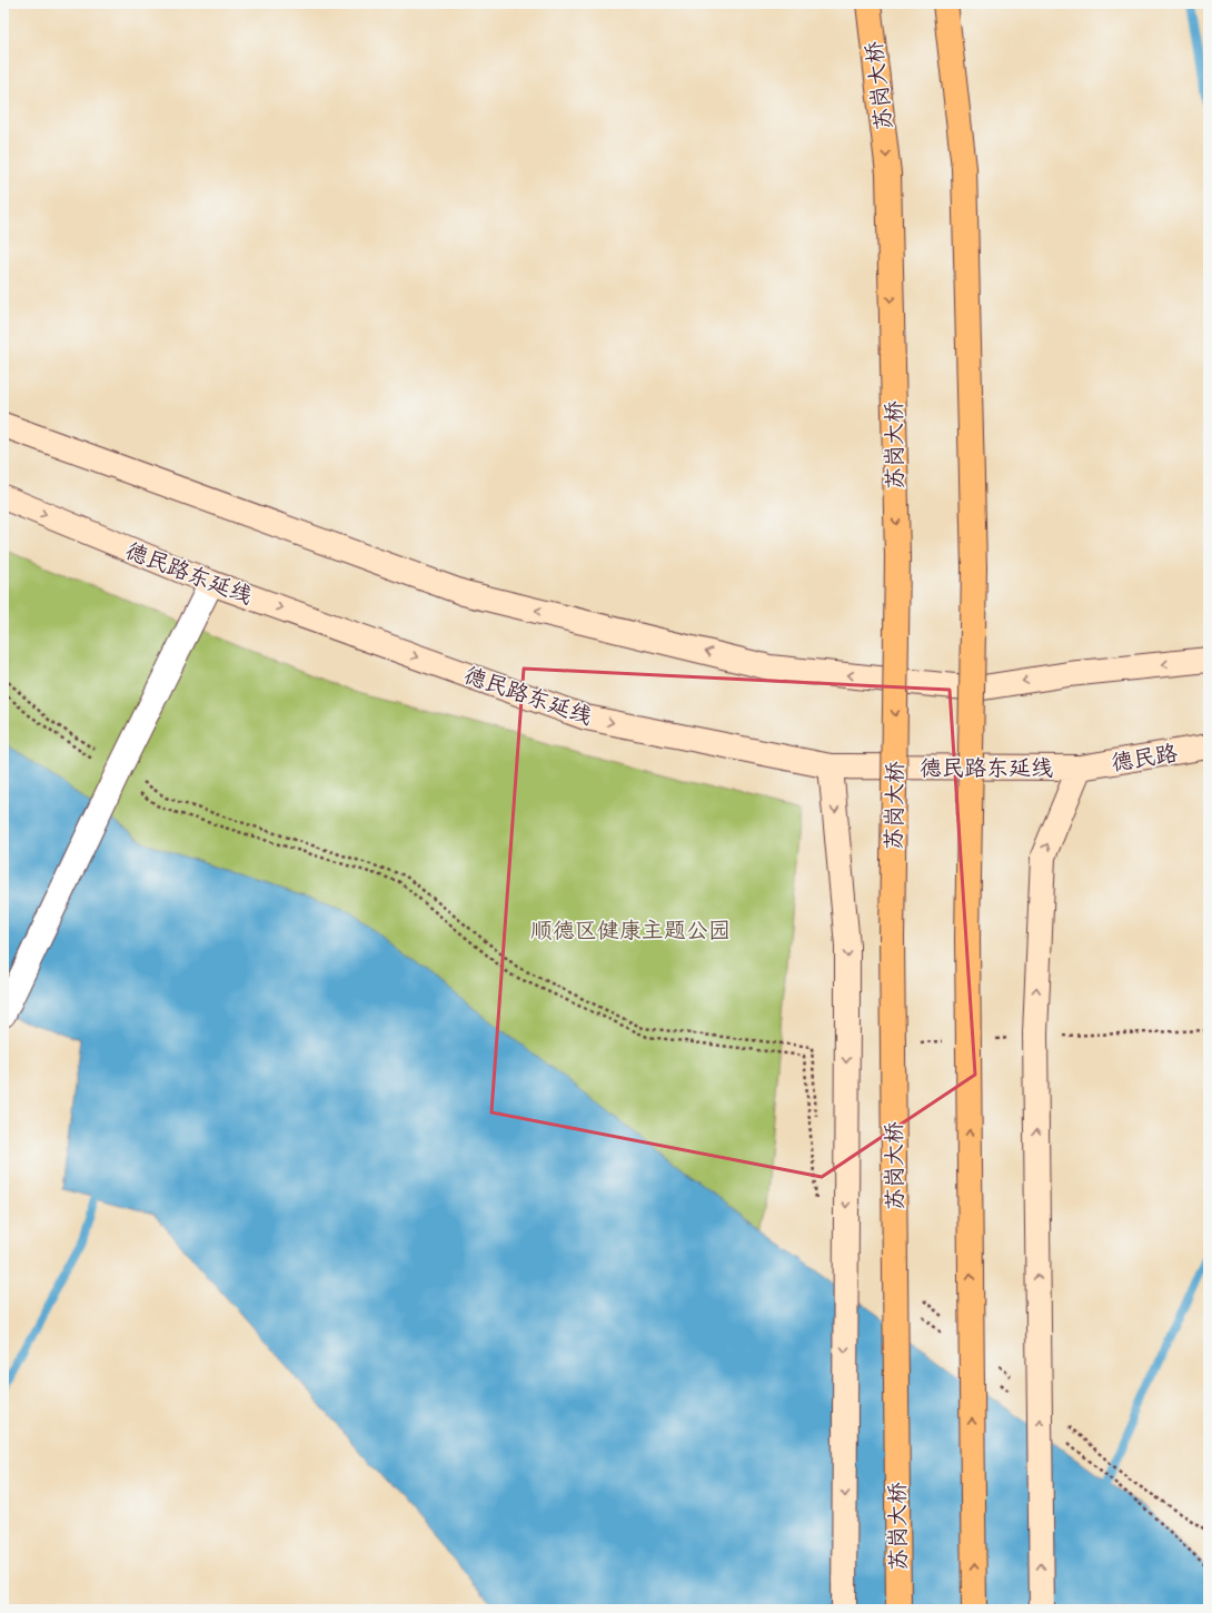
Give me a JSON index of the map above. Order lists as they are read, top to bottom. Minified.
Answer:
{"streets":{"highway":["苏岗大桥"],"main road":["德民路东延线","德民路"]},"crossings":[["德民路东延线","德民路"]],"parks":["顺德区健康主题公园"]}
